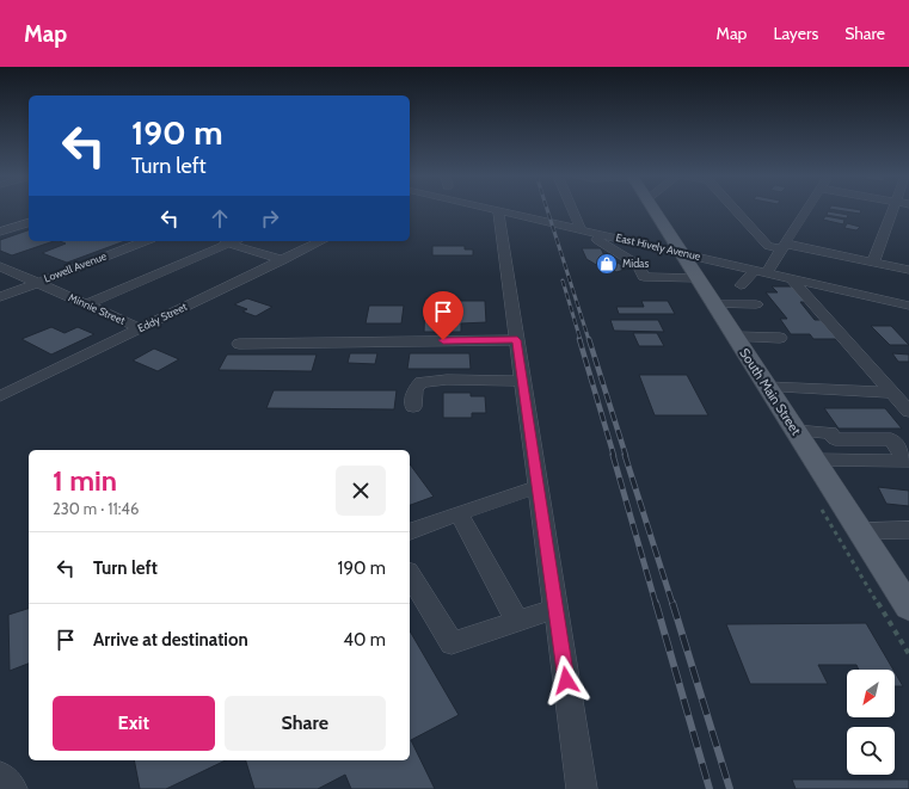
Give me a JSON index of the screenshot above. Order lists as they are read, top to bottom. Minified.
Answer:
{"streets":{"main road":["South Main Street"],"street":["East Hively Avenue","Lowell Avenue","Minnie Street","Eddy Street"]},"crossings":[["East Hively Avenue","South Main Street"],["Lowell Avenue","Minnie Street"],["Minnie Street","Eddy Street"]],"places":{"shop":["Midas"]},"north":"bottom left","page":{"header":"Map","nav":["Map","Layers","Share"],"turn":["190 m","Turn left"],"heading":["1 min","230 m · 11:46"],"list":[{"name":"Turn left","value":"190 m"},{"name":"Arrive at destination","value":"40 m"}],"buttons":["Exit","Share"]}}
